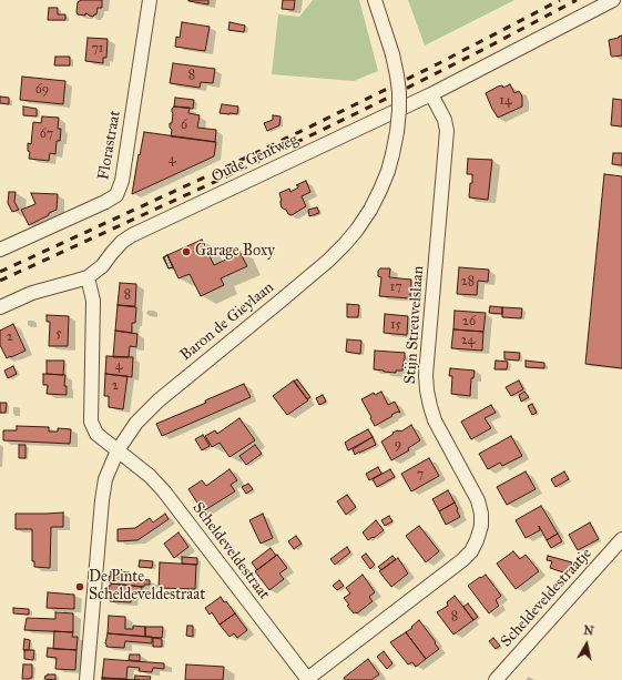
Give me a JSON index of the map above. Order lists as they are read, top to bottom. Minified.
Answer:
{"streets":{"street":["Florastraat","Oude Gentweg","Baron de Gieylaan","Stijn Streuvelslaan","Scheldeveldestraat","Scheldeveldestraatje"]},"crossings":[["Oude Gentweg","Stijn Streuvelslaan"],["Baron de Gieylaan","Scheldeveldestraat"],["Stijn Streuvelslaan","Scheldeveldestraat"]],"places":["Garage Boxy","De Pinte Scheldeveldestraat"],"house_numbers":["71","8","69","14","6","67","4","28","17","8","26","15","5","2","24","4","2","9","7","8"],"north":"top"}
